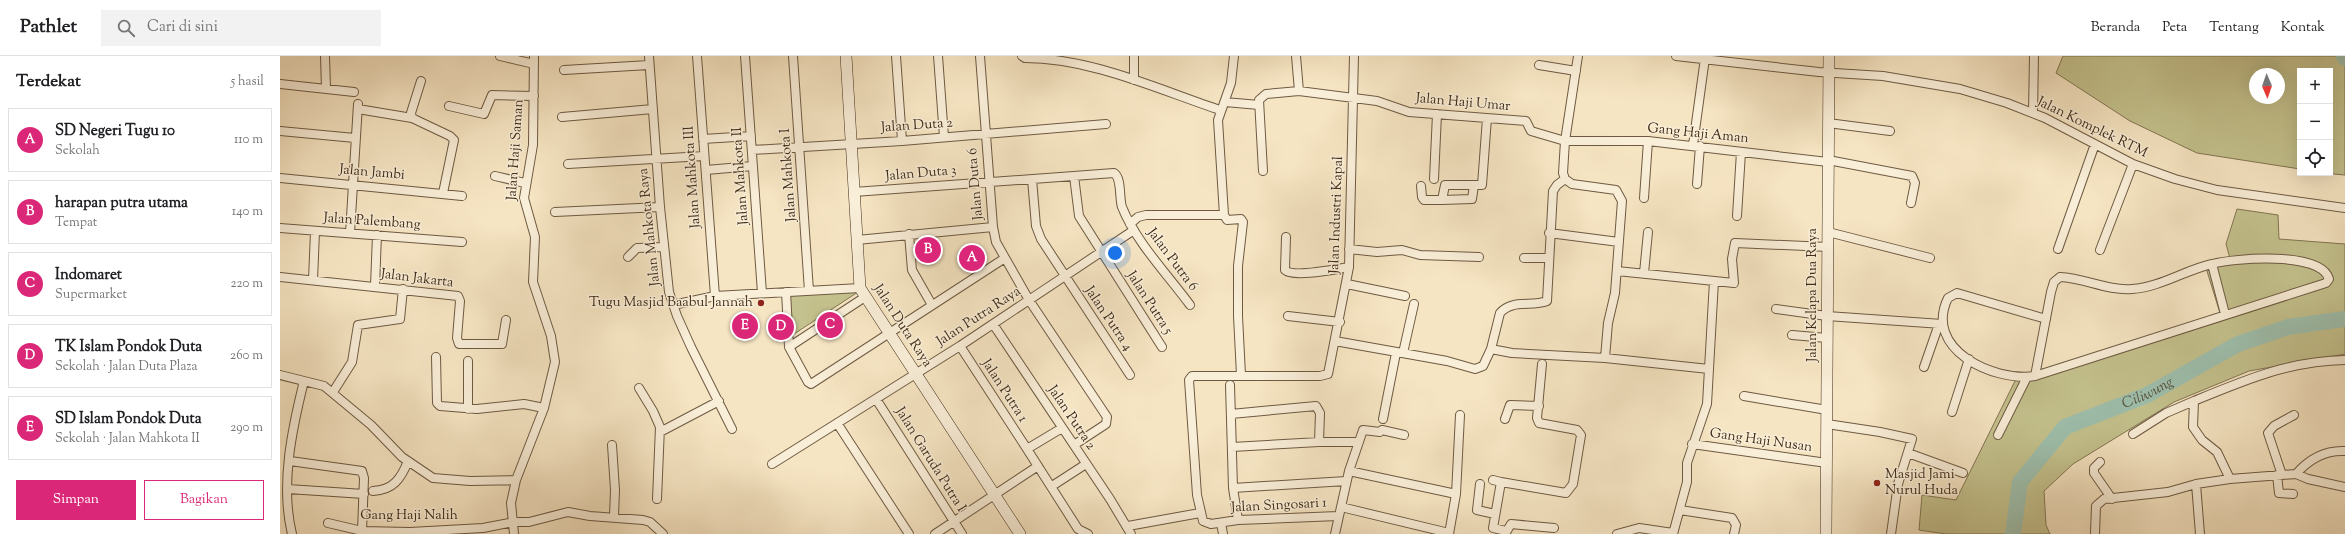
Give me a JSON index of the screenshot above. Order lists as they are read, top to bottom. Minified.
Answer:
{"streets":{"street":["Jalan Haji Umar","Jalan Duta 2","Jalan Komplek RTM","Gang Haji Aman","Jalan Haji Saman","Jalan Jambi","Jalan Duta 3","Jalan Mahkota I","Jalan Mahkota II","Jalan Mahkota III","Jalan Duta 6","Jalan Industri Kapal","Jalan Palembang","Jalan Mahkota Raya","Jalan Putra 6","Jalan Jakarta","Jalan Kelapa Dua Raya","Jalan Putra 5","Jalan Putra Raya","Jalan Putra 4","Jalan Duta Raya","Jalan Putra 1","Jalan Putra 2","Gang Haji Nusan","Jalan Garuda Putra I","Jalan Singosari 1","Gang Haji Nalih"]},"crossings":[["Jalan Haji Umar","Gang Haji Aman"],["Jalan Haji Umar","Jalan Industri Kapal"],["Jalan Duta 2","Jalan Mahkota I"],["Jalan Duta 2","Jalan Mahkota II"],["Jalan Duta 2","Jalan Duta 6"],["Jalan Duta 2","Jalan Duta Raya"],["Jalan Komplek RTM","Jalan Kelapa Dua Raya"],["Gang Haji Aman","Jalan Kelapa Dua Raya"],["Jalan Haji Saman","Gang Haji Nalih"],["Jalan Duta 3","Jalan Duta 6"],["Jalan Duta 3","Jalan Putra 6"],["Jalan Duta 3","Jalan Putra 5"],["Jalan Duta 3","Jalan Putra 4"],["Jalan Duta 3","Jalan Duta Raya"],["Jalan Duta 6","Jalan Putra Raya"],["Jalan Duta 6","Jalan Putra 2"],["Jalan Putra 6","Jalan Putra 5"],["Jalan Putra 6","Jalan Putra Raya"],["Jalan Kelapa Dua Raya","Gang Haji Nusan"],["Jalan Putra 5","Jalan Putra Raya"],["Jalan Putra Raya","Jalan Putra 4"],["Jalan Putra Raya","Jalan Duta Raya"],["Jalan Putra Raya","Jalan Putra 1"],["Jalan Putra Raya","Jalan Putra 2"],["Jalan Putra Raya","Jalan Garuda Putra I"]],"water":["Ciliwung"],"places":["Tugu Masjid Baabul Jannah","Masjid Jami Nurul Huda"],"north":"bottom","page":{"header":"Pathlet","search":"Cari di sini","nav":["Beranda","Peta","Tentang","Kontak"],"heading":["Terdekat","5 hasil"],"map_buttons":["+","−"],"list":[{"mark":"A","name":"SD Negeri Tugu 10","note":"Sekolah","value":"110 m"},{"mark":"B","name":"harapan putra utama","note":"Tempat","value":"140 m"},{"mark":"C","name":"Indomaret","note":"Supermarket","value":"220 m"},{"mark":"D","name":"TK Islam Pondok Duta","note":"Sekolah · Jalan Duta Plaza","value":"260 m"},{"mark":"E","name":"SD Islam Pondok Duta","note":"Sekolah · Jalan Mahkota II","value":"290 m"}],"pins":["B","A","C","E","D"],"buttons":["Simpan","Bagikan"]}}
